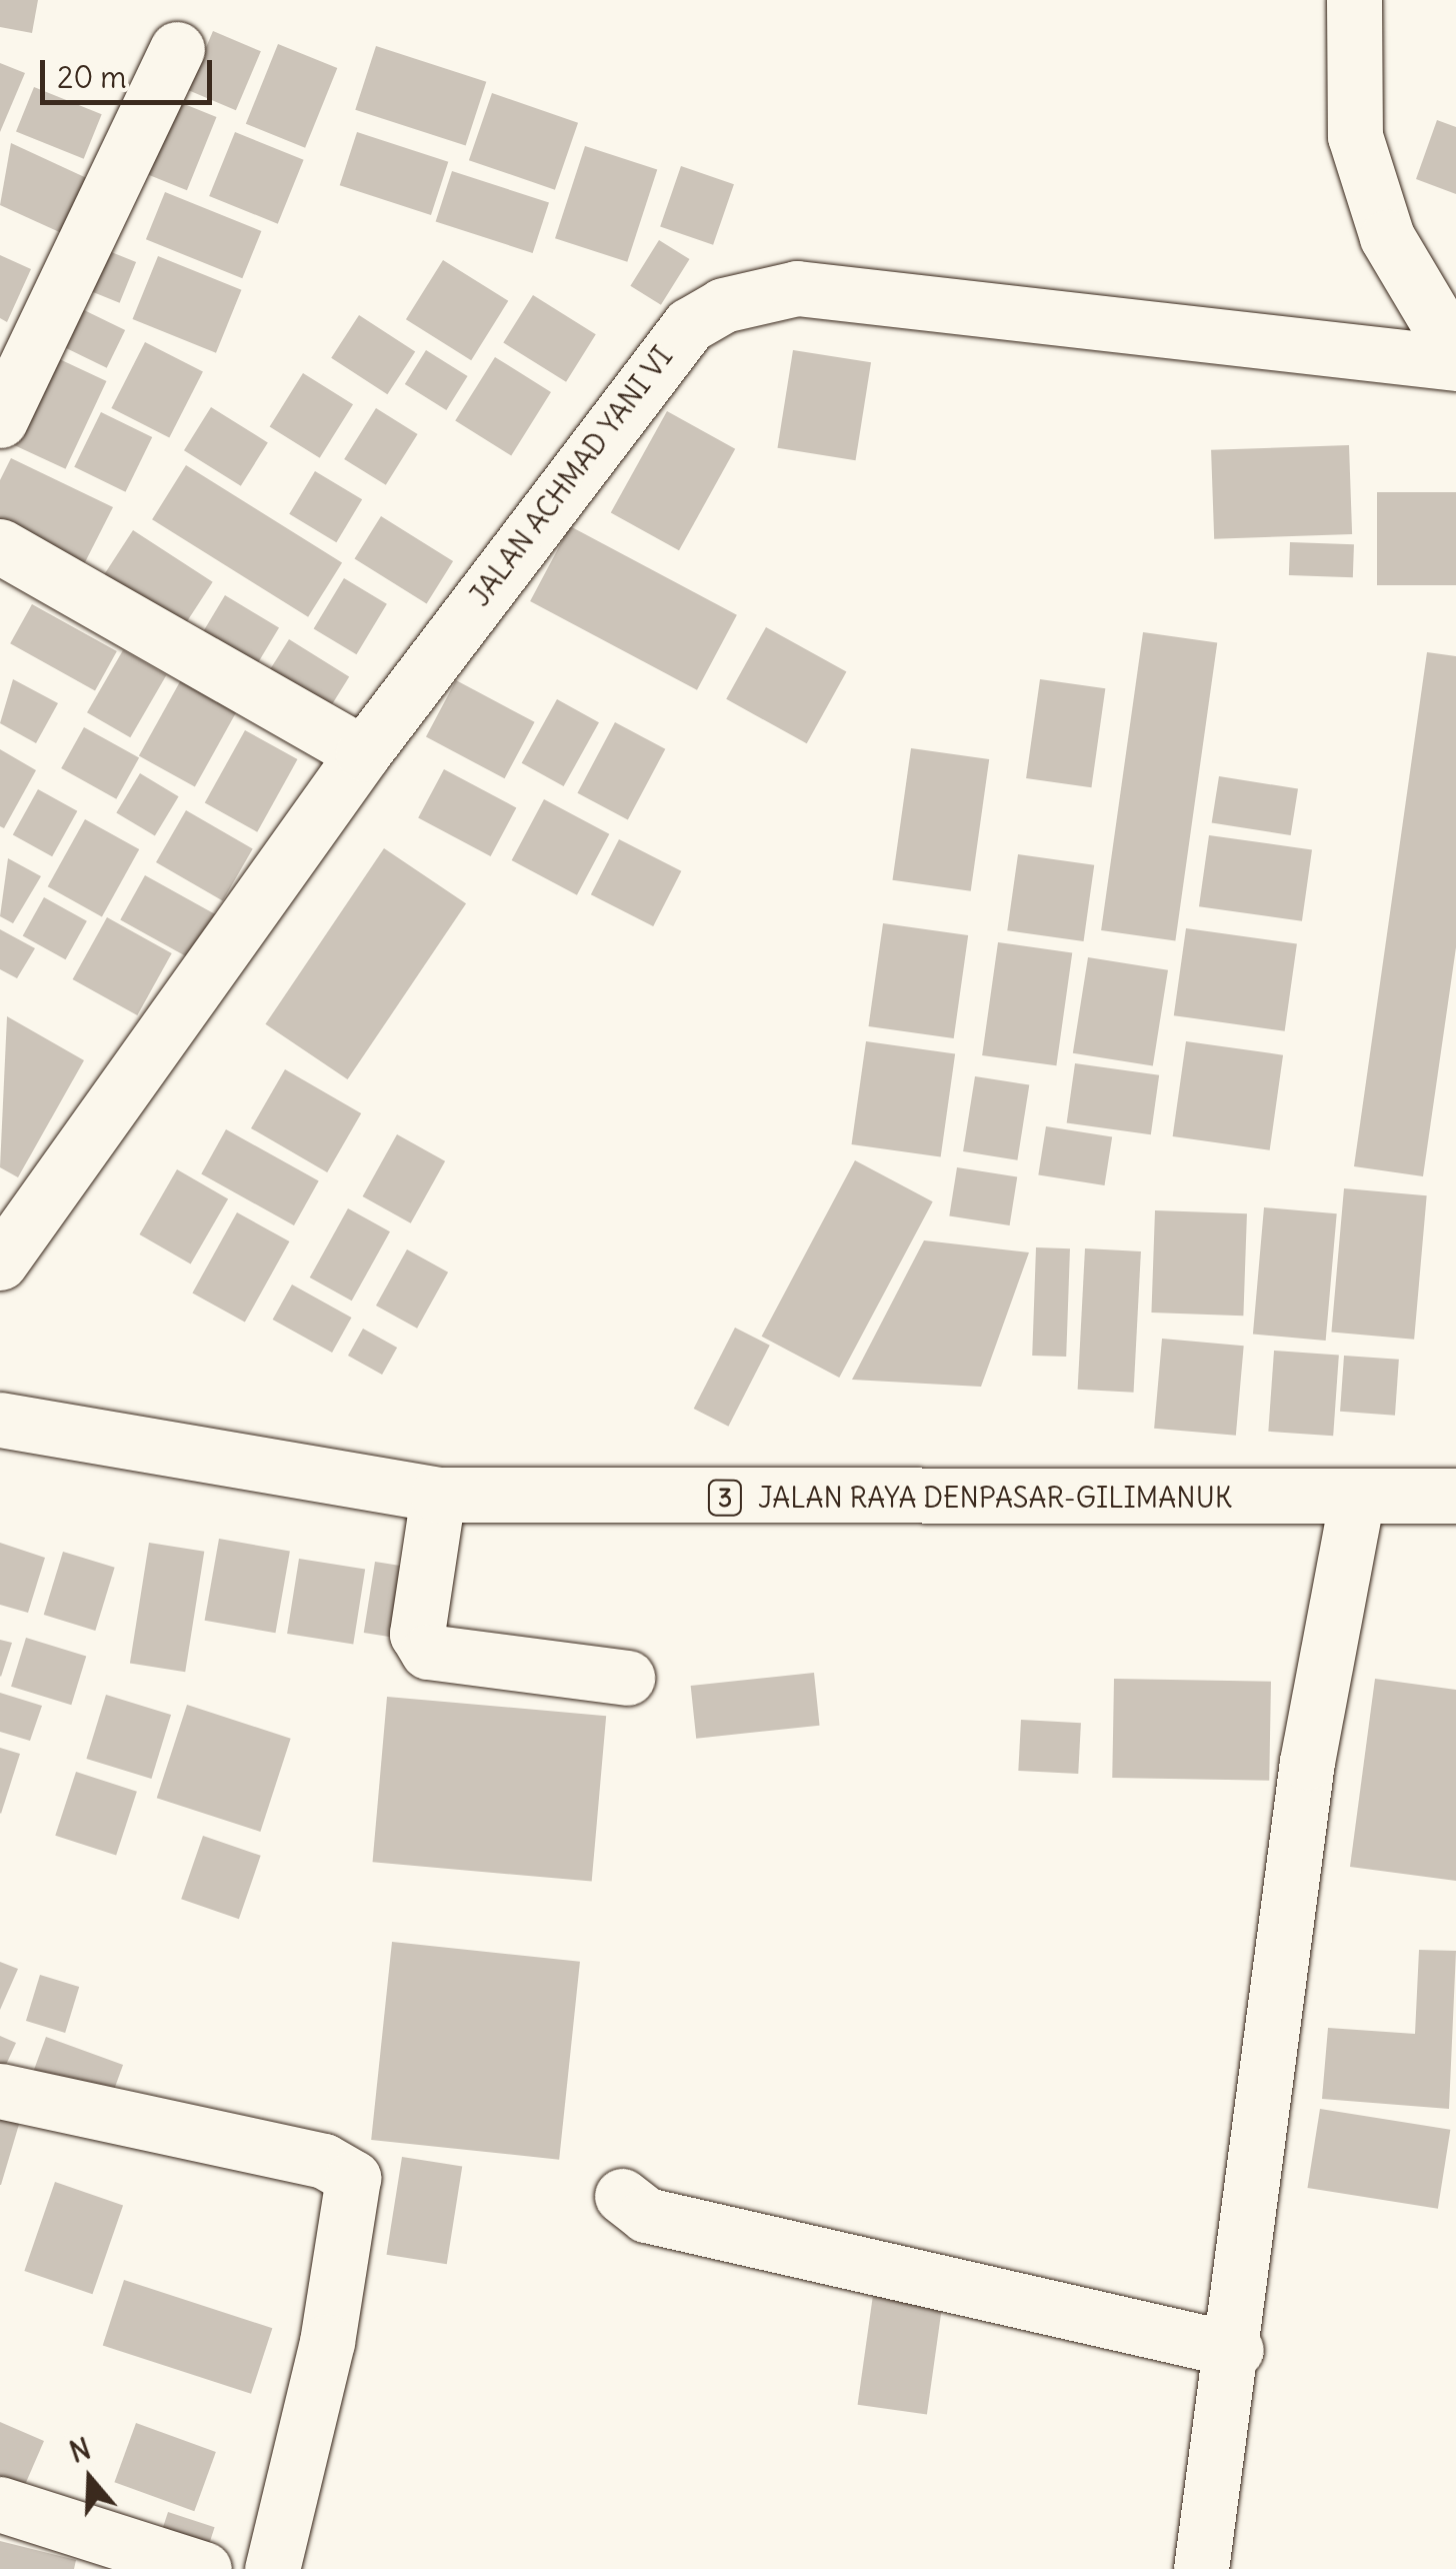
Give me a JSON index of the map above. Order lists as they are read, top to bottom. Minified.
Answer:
{"streets":{"main road":["JALAN ACHMAD YANI VI","3","JALAN RAYA DENPASAR-GILIMANUK"]},"scale_bar":"20 m","north":"top"}
